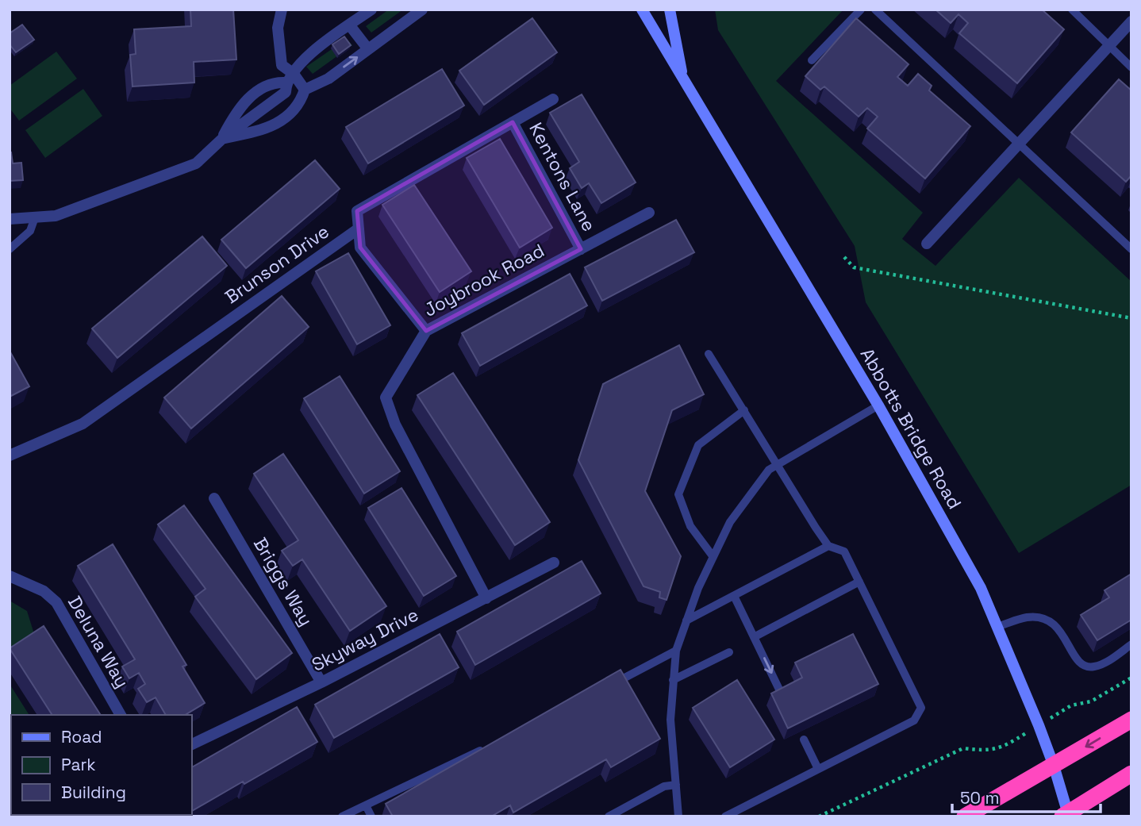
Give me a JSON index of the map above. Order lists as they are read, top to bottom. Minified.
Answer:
{"streets":{"main road":["Abbotts Bridge Road"],"street":["Kentons Lane","Brunson Drive","Joybrook Road","Briggs Way","Skyway Drive","Deluna Way"]},"crossings":[["Kentons Lane","Joybrook Road"],["Joybrook Road","Skyway Drive"],["Briggs Way","Skyway Drive"]],"legend":["Road","Park","Building"],"scale_bar":"50 m"}
